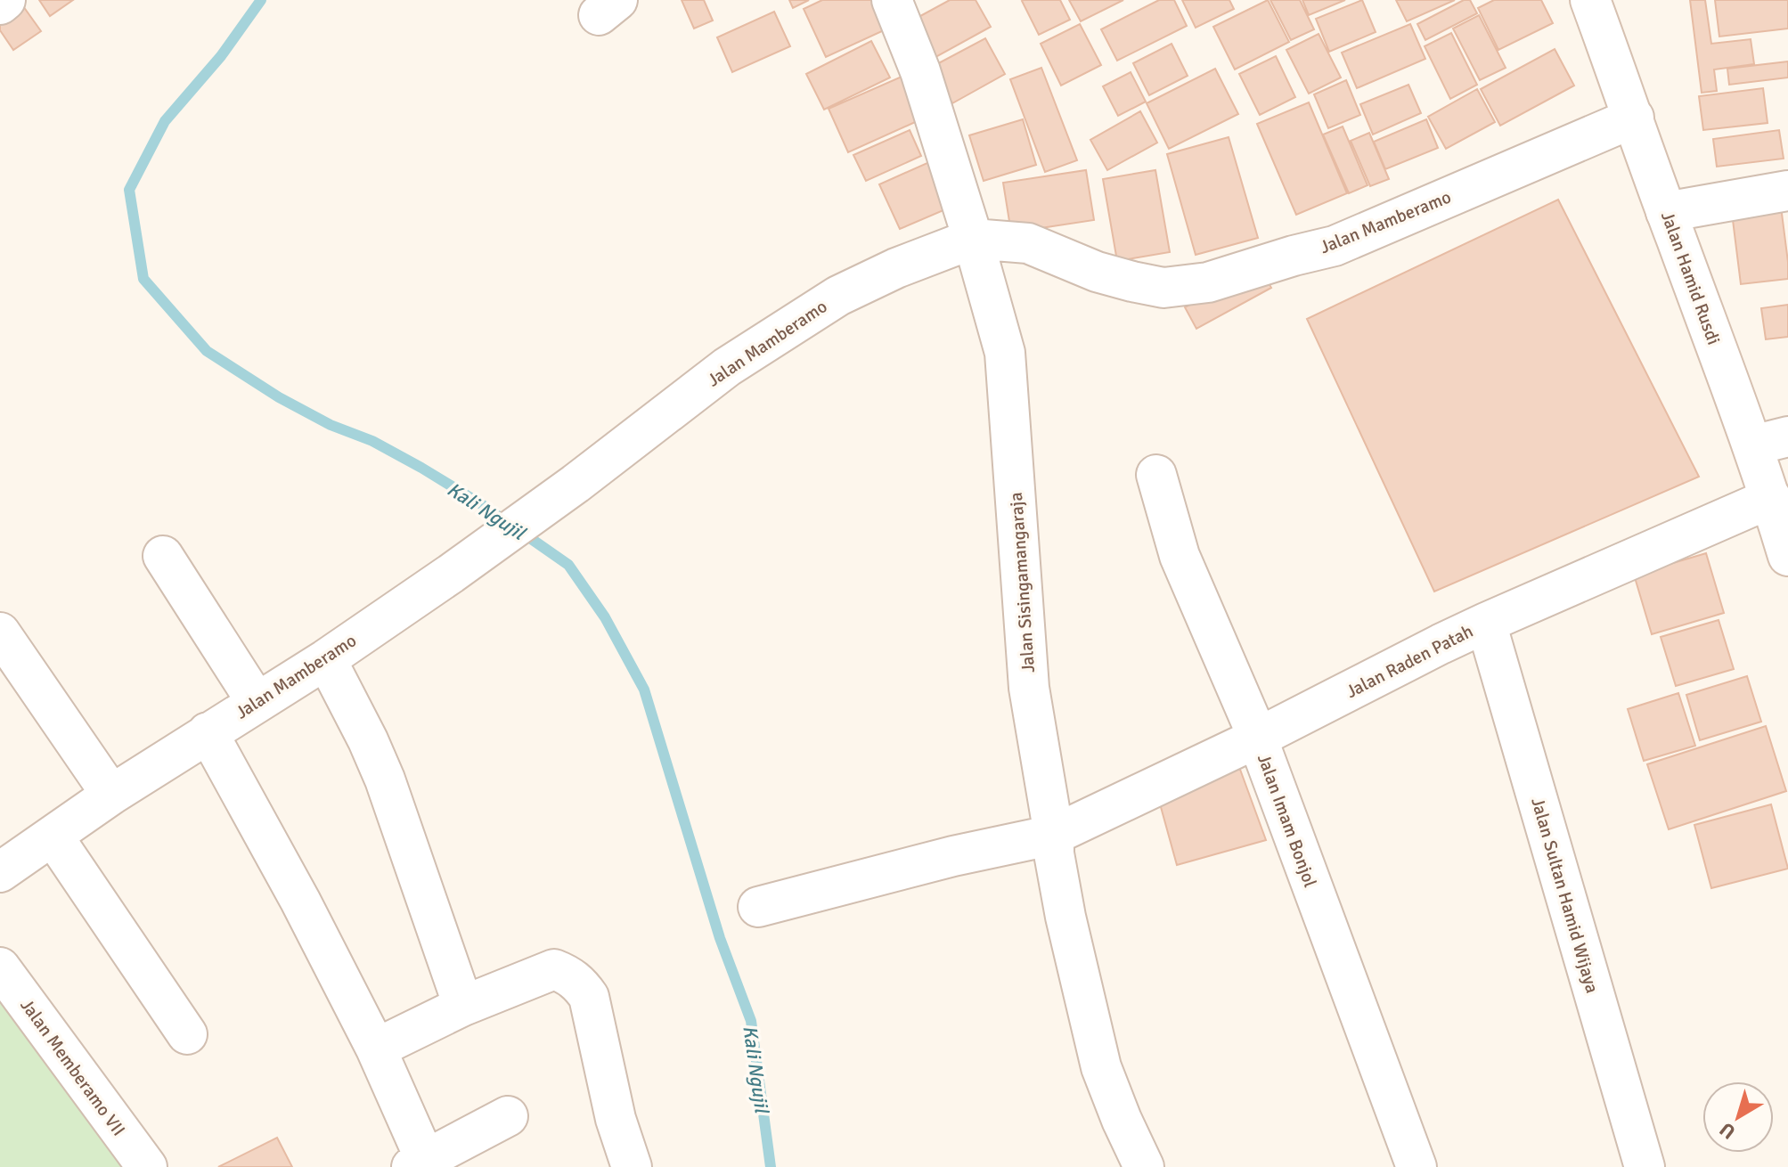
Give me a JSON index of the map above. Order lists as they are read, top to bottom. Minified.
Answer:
{"streets":{"street":["Jalan Mamberamo","Jalan Hamid Rusdi","Jalan Sisingamangaraja","Jalan Raden Patah","Jalan Imam Bonjol","Jalan Sultan Hamid Wijaya","Jalan Memberamo VII"]},"crossings":[["Jalan Mamberamo","Jalan Hamid Rusdi"],["Jalan Mamberamo","Jalan Sisingamangaraja"],["Jalan Hamid Rusdi","Jalan Raden Patah"],["Jalan Sisingamangaraja","Jalan Raden Patah"],["Jalan Raden Patah","Jalan Imam Bonjol"],["Jalan Raden Patah","Jalan Sultan Hamid Wijaya"]],"water":["Kali Ngujil"],"north":"bottom left"}
